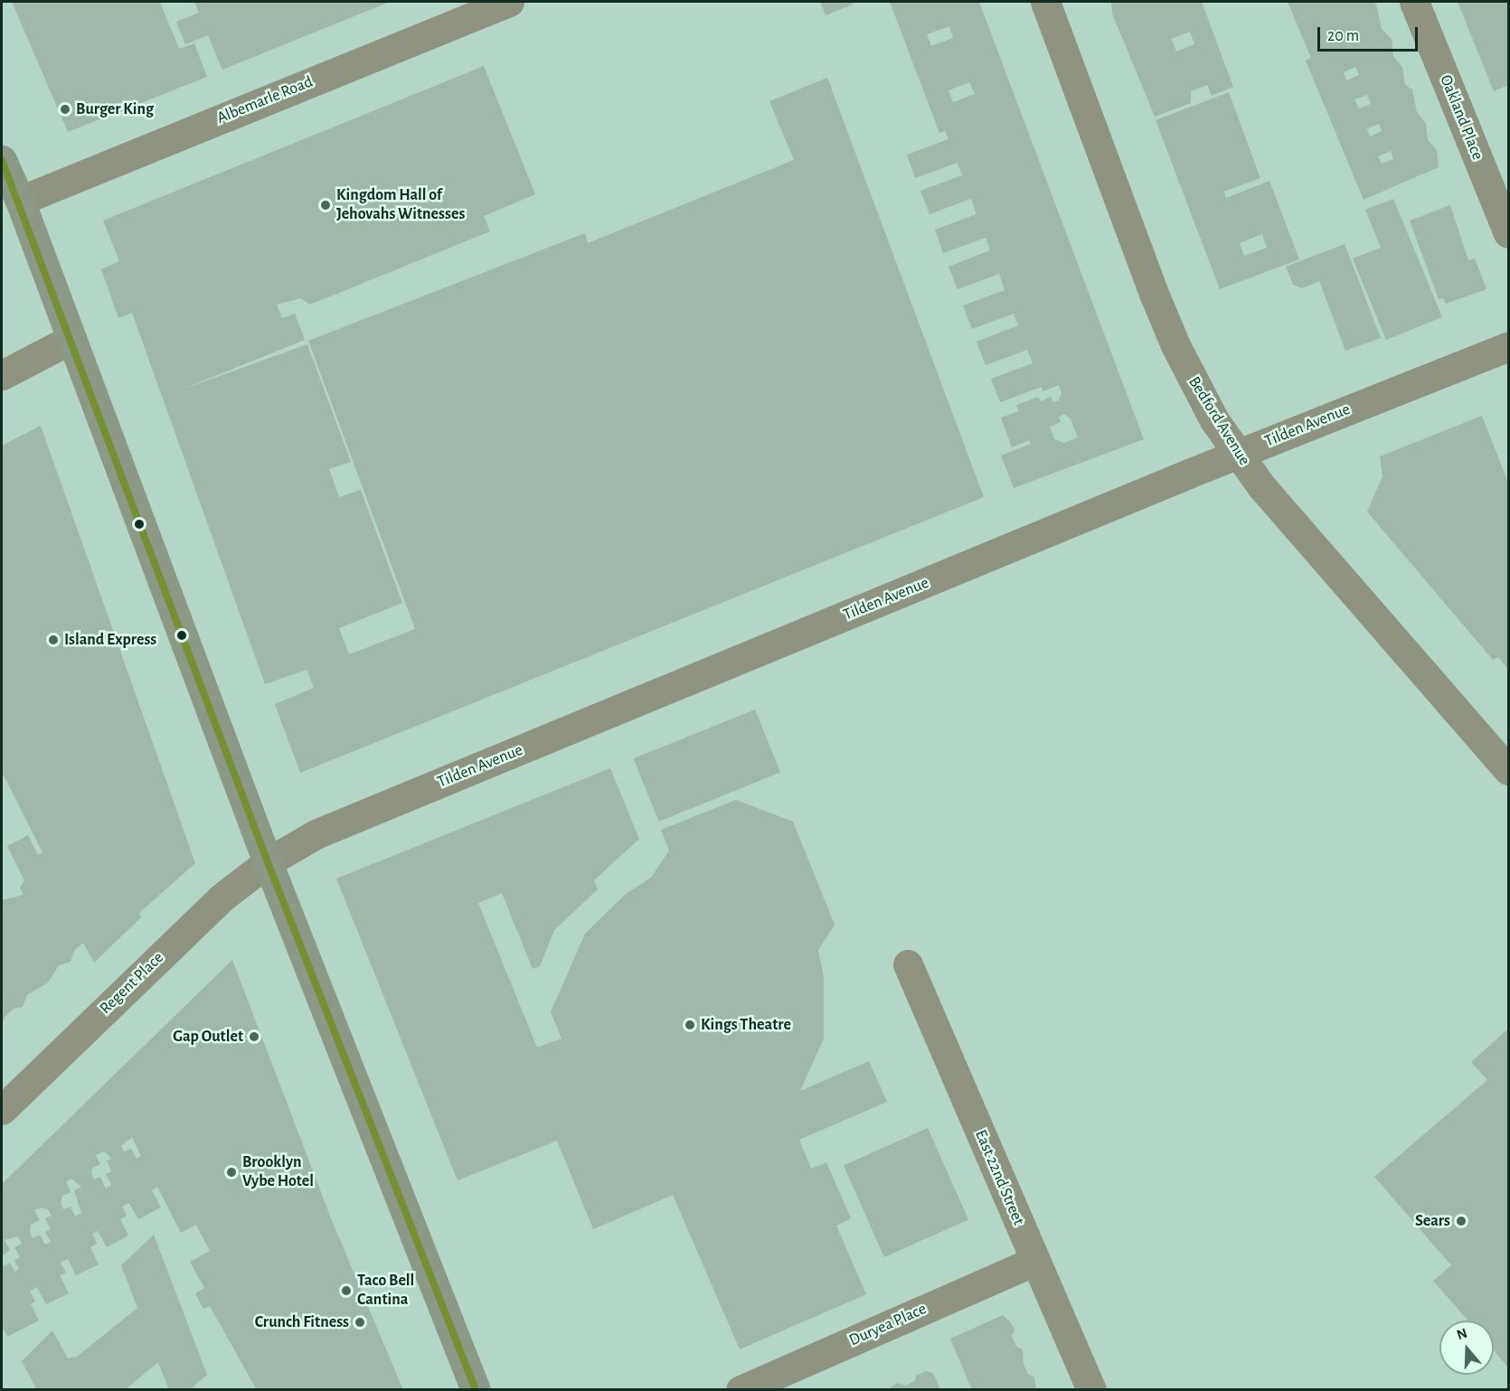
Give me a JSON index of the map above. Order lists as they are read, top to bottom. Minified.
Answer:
{"streets":{"street":["Albemarle Road","Oakland Place","Bedford Avenue","Tilden Avenue","Regent Place","East 22nd Street","Duryea Place"]},"crossings":[["Bedford Avenue","Tilden Avenue"],["Tilden Avenue","Regent Place"],["East 22nd Street","Duryea Place"]],"places":["Burger King","Kingdom Hall of Jehovahs Witnesses","Island Express","Kings Theatre","Gap Outlet","Brooklyn Vybe Hotel","Sears","Taco Bell Cantina","Crunch Fitness"],"scale_bar":"20 m","north":"top"}
